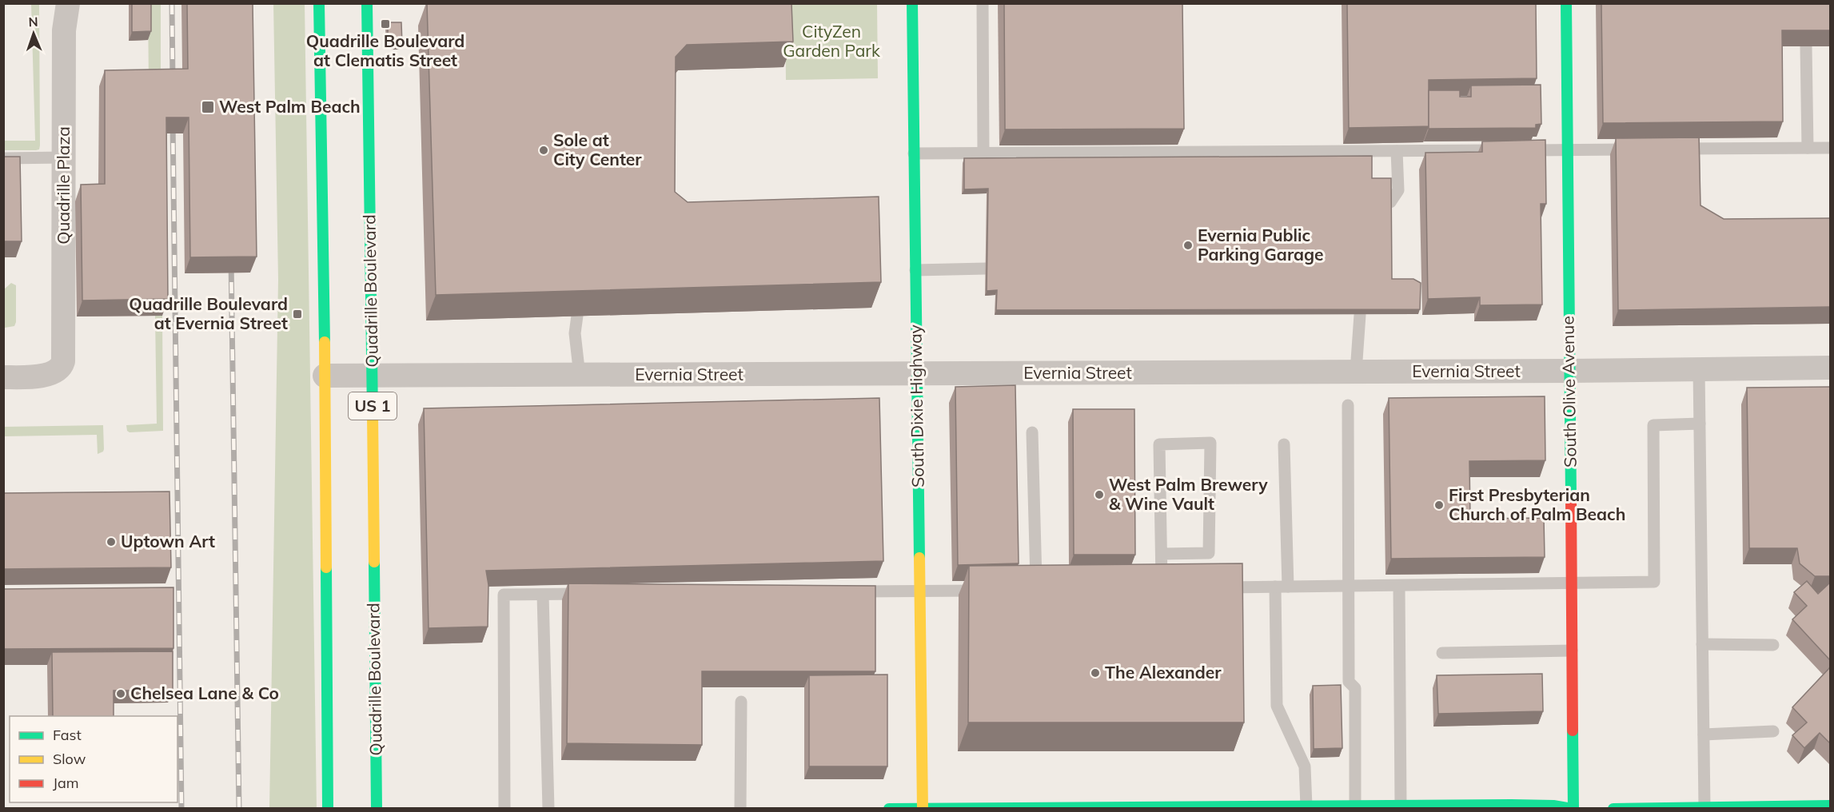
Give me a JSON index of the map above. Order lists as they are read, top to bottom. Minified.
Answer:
{"streets":{"street":["Quadrille Plaza","Quadrille Boulevard","Evernia Street","South Olive Avenue","US 1","South Dixie Highway"]},"crossings":[["Quadrille Boulevard","Evernia Street"],["Evernia Street","South Olive Avenue"],["Evernia Street","US 1"],["Evernia Street","South Dixie Highway"]],"parks":["CityZen Garden Park"],"places":{"transit":["Quadrille Boulevard at Clematis Street","West Palm Beach","Quadrille Boulevard at Evernia Street"],"other":["Sole at City Center","Evernia Public Parking Garage","West Palm Brewery & Wine Vault","First Presbyterian Church of Palm Beach","Uptown Art","The Alexander","Chelsea Lane & Co"]},"legend":["Fast","Slow","Jam"],"north":"top"}
